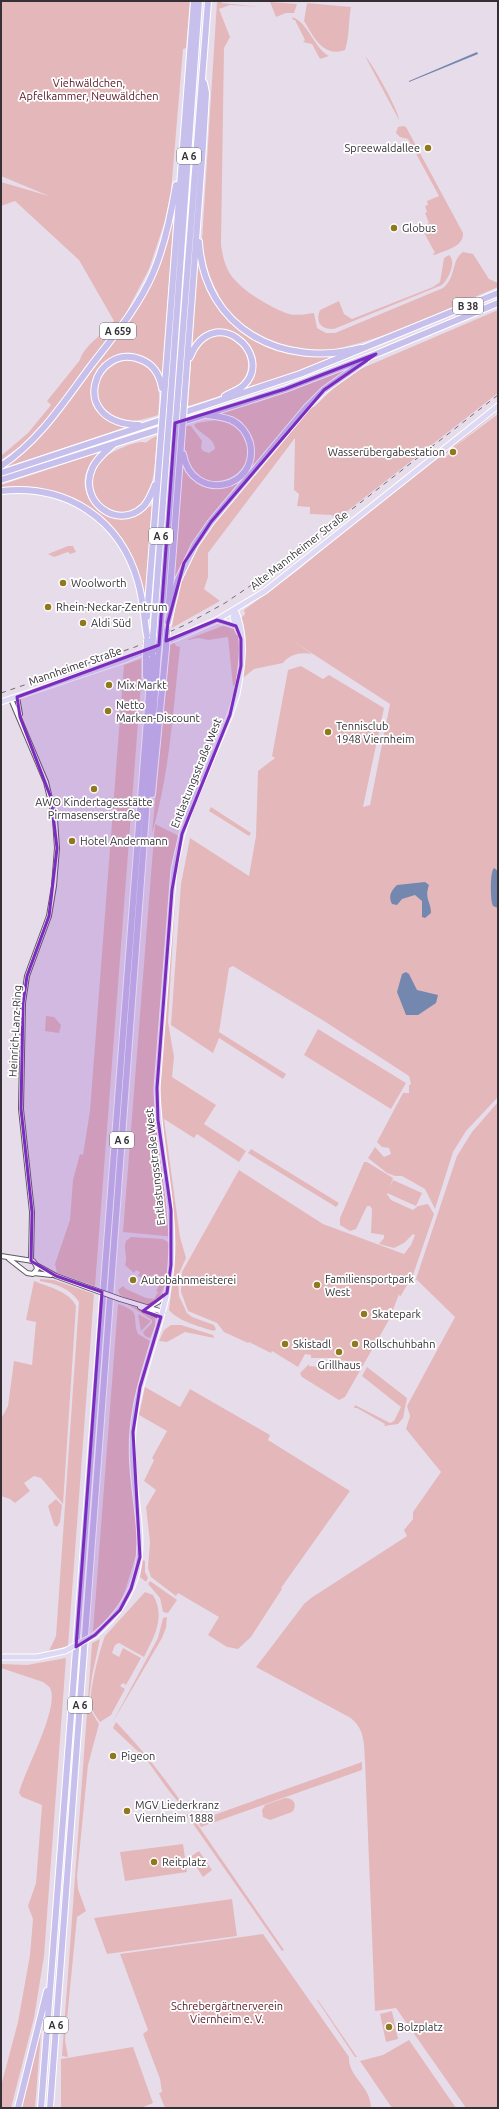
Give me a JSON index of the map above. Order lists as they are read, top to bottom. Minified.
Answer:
{"streets":{"highway":["A 6","B 38","A 659"],"main road":["Alte Mannheimer Straße","Mannheimer Straße","Entlastungsstraße West"],"street":["Heinrich-Lanz-Ring"]},"crossings":[["A 6","B 38"],["A 6","Alte Mannheimer Straße"],["A 6","Mannheimer Straße"],["Alte Mannheimer Straße","Mannheimer Straße"],["Alte Mannheimer Straße","Entlastungsstraße West"],["Mannheimer Straße","Heinrich-Lanz-Ring"]],"parks":["Viehwäldchen, Apfelkammer, Neuwäldchen","Schrebergärtnerverein Viernheim e. V."],"places":["Spreewaldallee","Globus","Wasserübergabestation","Woolworth","Rhein-Neckar-Zentrum","Aldi Süd","Mix Markt","Netto Marken-Discount","Tennisclub 1948 Viernheim","AWO Kindertagesstätte Pirmasenserstraße","Hotel Andermann","Autobahnmeisterei","Familiensportpark West","Skatepark","Skistadl","Rollschuhbahn","Grillhaus","Pigeon","MGV Liederkranz Viernheim 1888","Reitplatz","Bolzplatz"]}
